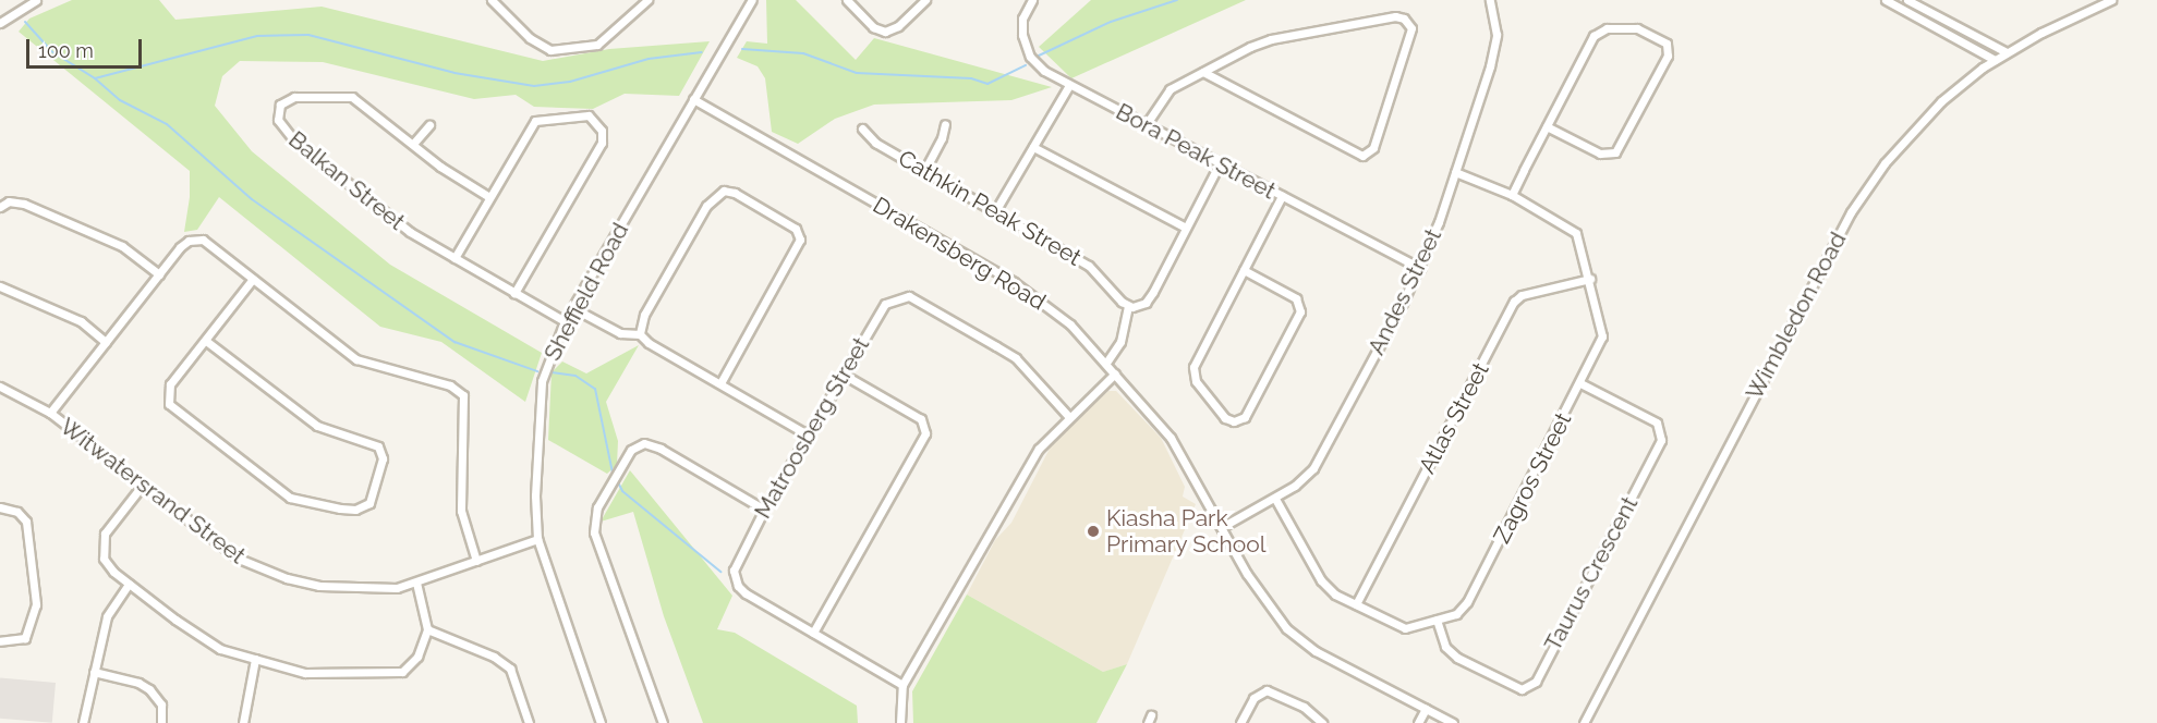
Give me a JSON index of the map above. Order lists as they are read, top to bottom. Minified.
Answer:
{"streets":{"street":["Bora Peak Street","Balkan Street","Cathkin Peak Street","Drakensberg Road","Sheffield Road","Andes Street","Wimbledon Road","Atlas Street","Matroosberg Street","Zagros Street","Witwatersrand Street","Taurus Crescent"]},"crossings":[["Bora Peak Street","Andes Street"],["Balkan Street","Sheffield Road"],["Drakensberg Road","Sheffield Road"],["Drakensberg Road","Andes Street"],["Sheffield Road","Witwatersrand Street"],["Andes Street","Zagros Street"],["Atlas Street","Zagros Street"],["Zagros Street","Taurus Crescent"]],"places":["Kiasha Park Primary School"],"scale_bar":"100 m"}
